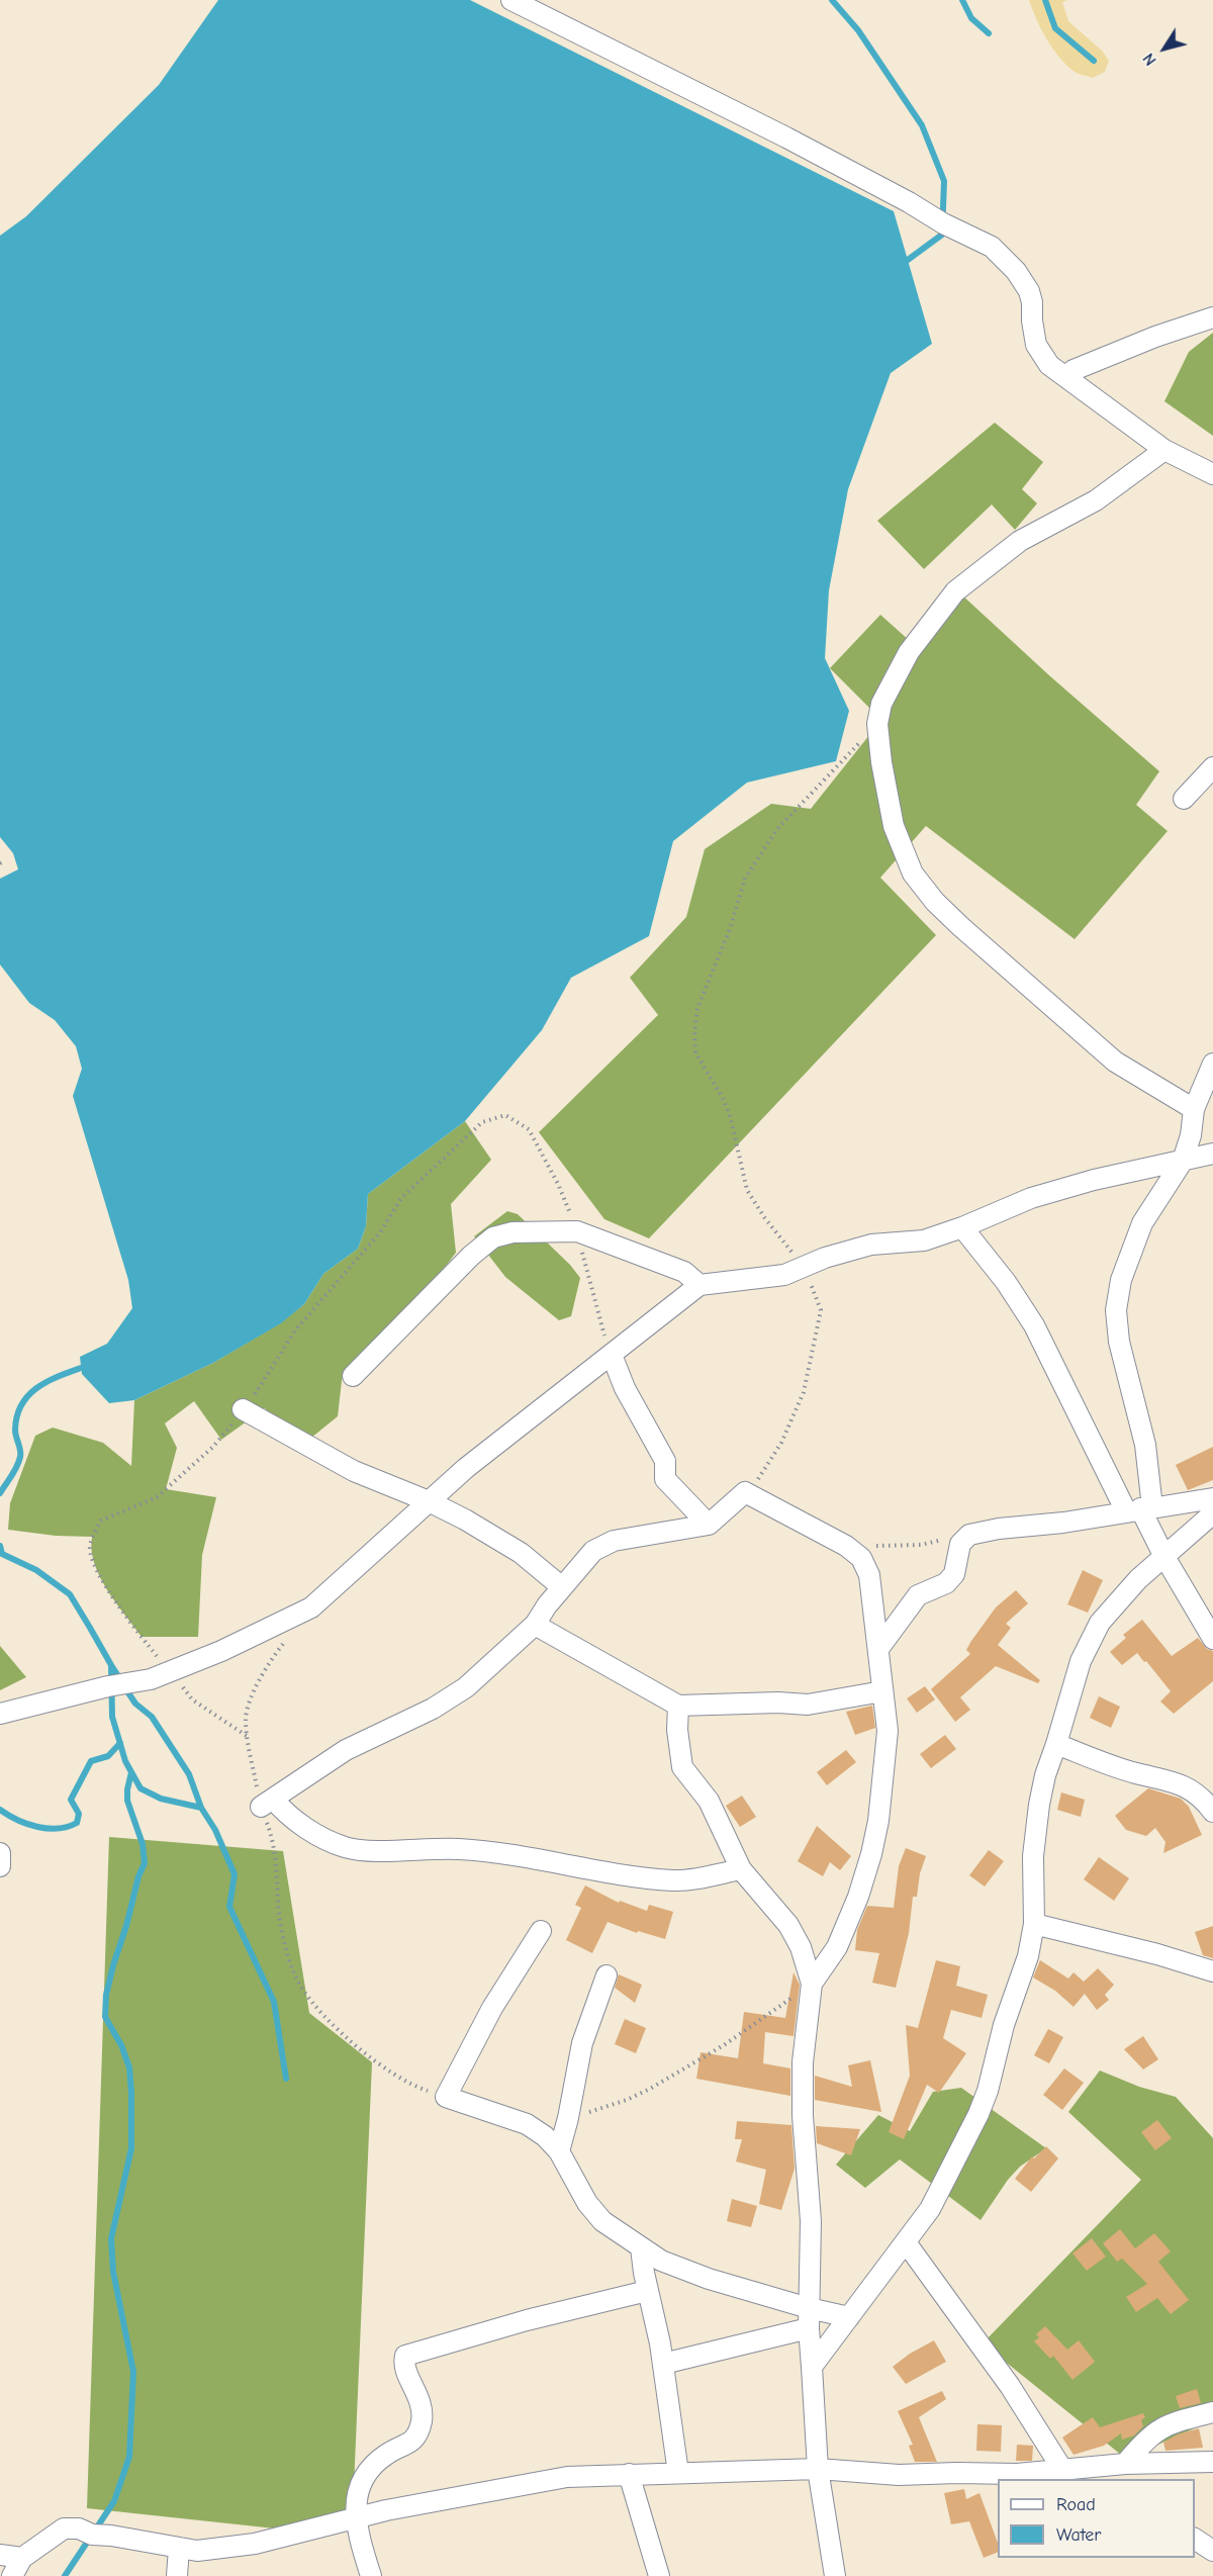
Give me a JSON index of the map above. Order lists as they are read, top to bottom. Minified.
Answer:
{"legend":["Road","Water"],"north":"bottom left"}
